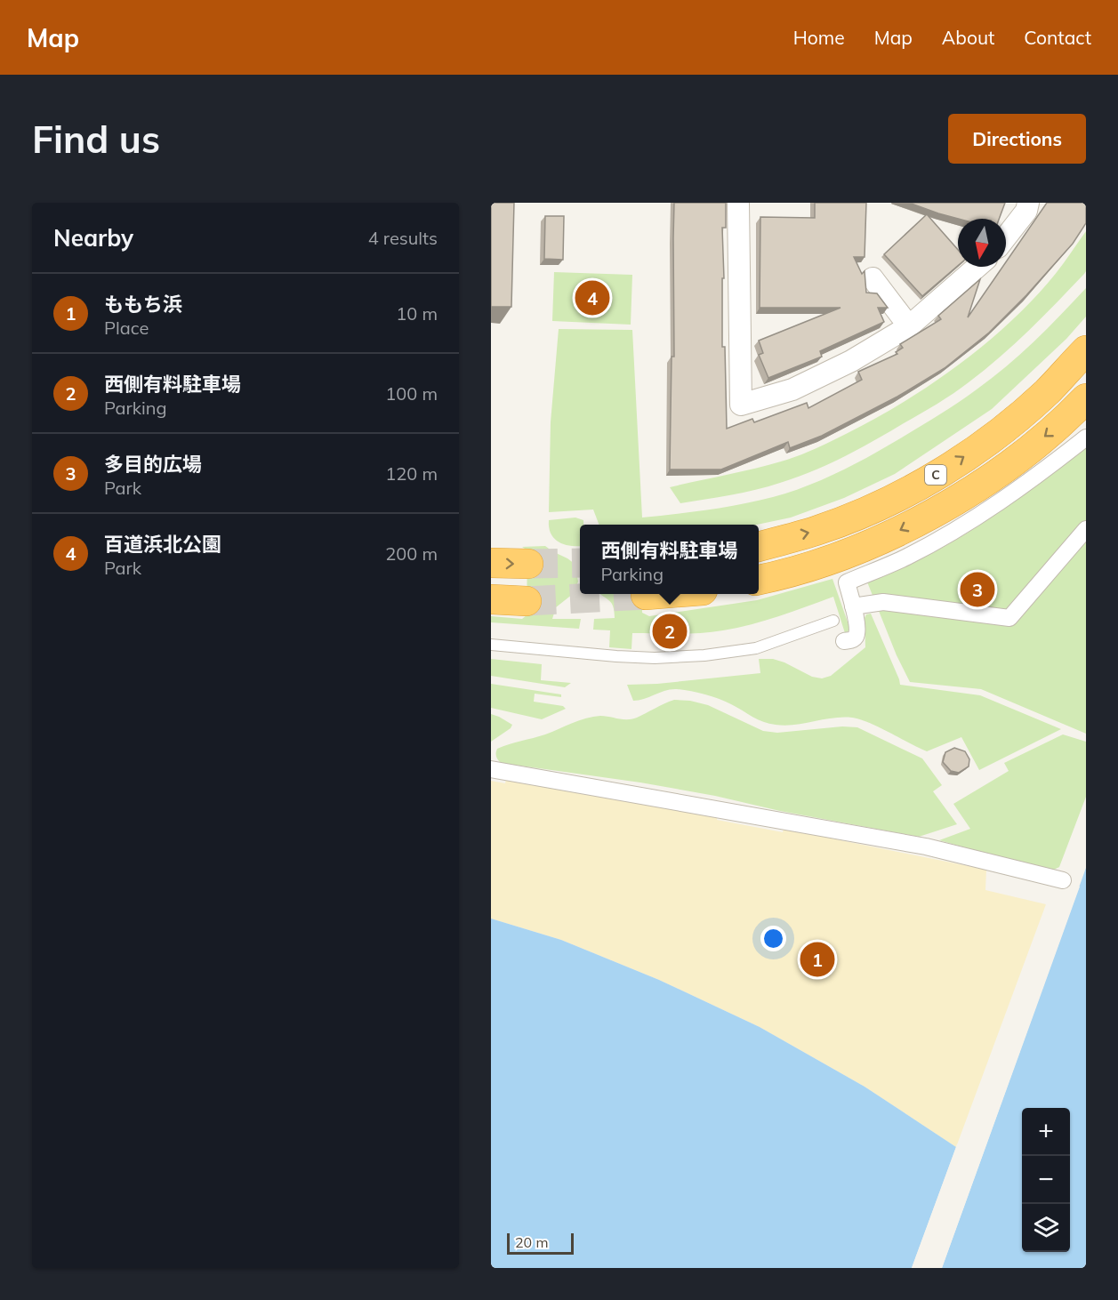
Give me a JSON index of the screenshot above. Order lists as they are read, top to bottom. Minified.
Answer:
{"streets":{"highway":["C"]},"scale_bar":"20 m","north":"bottom","page":{"header":"Map","nav":["Home","Map","About","Contact"],"buttons":"Directions","title":"Find us","heading":["Nearby","4 results"],"list":[{"mark":"1","name":"ももち浜","note":"Place","value":"10 m"},{"mark":"2","name":"西側有料駐車場","note":"Parking","value":"100 m"},{"mark":"3","name":"多目的広場","note":"Park","value":"120 m"},{"mark":"4","name":"百道浜北公園","note":"Park","value":"200 m"}],"pins":["4","3","2","1"],"popup":["西側有料駐車場","Parking"],"map_buttons":["+","−"],"scale":"20 m"}}
